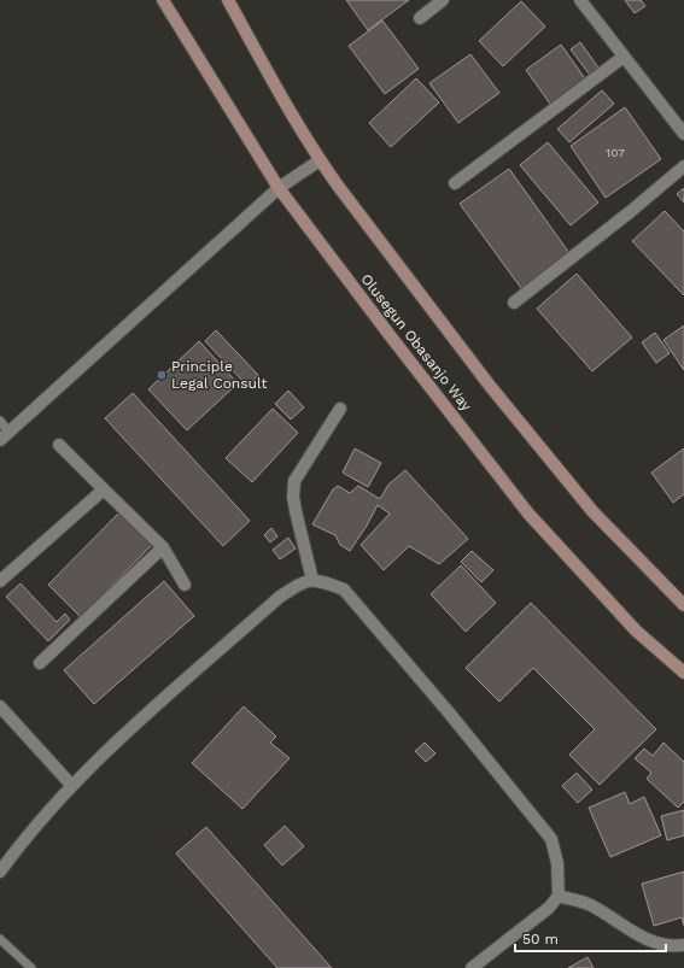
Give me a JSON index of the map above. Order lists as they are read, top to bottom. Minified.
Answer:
{"streets":{"main road":["Olusegun Obasanjo Way"]},"places":["Principle Legal Consult"],"house_numbers":["107"],"scale_bar":"50 m"}
